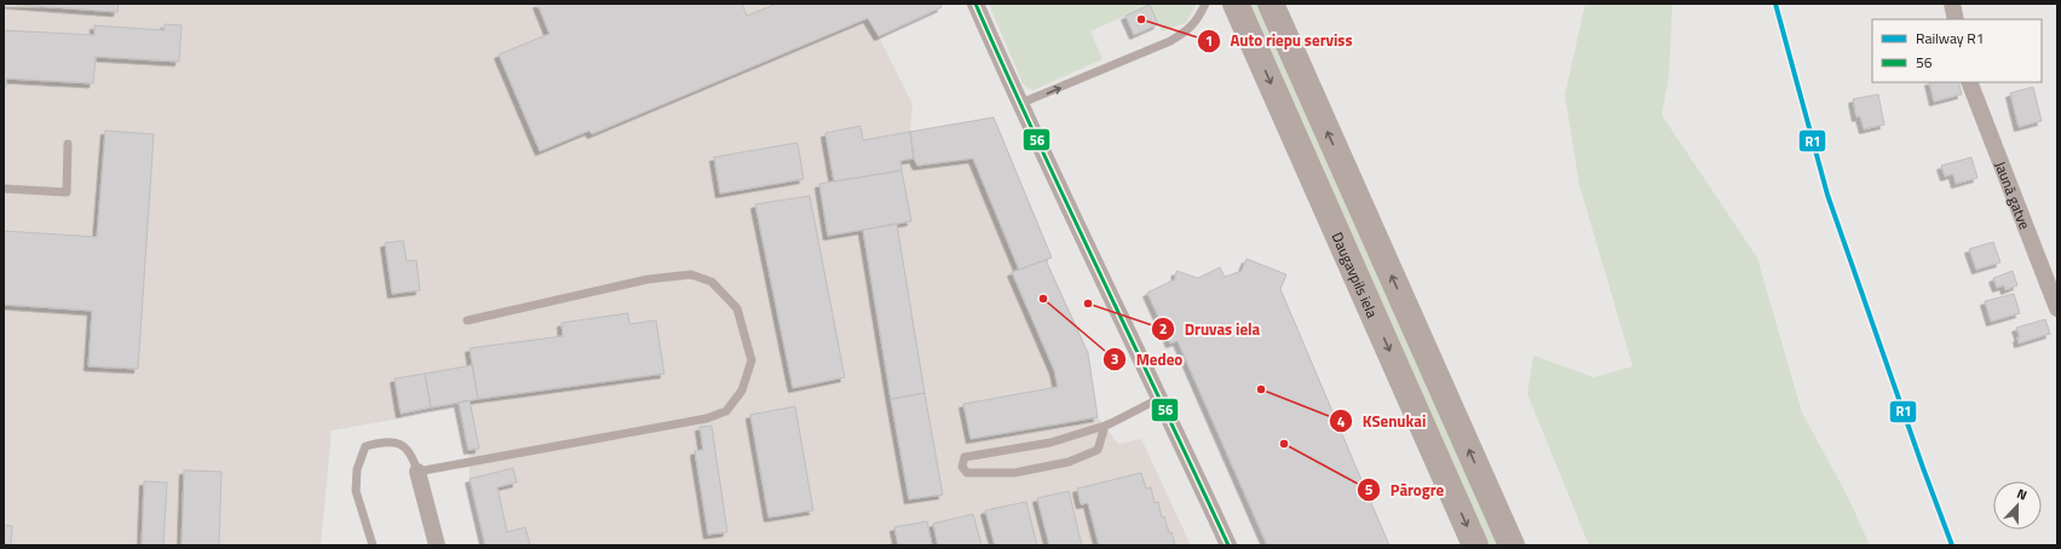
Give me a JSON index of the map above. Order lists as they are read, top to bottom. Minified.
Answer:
{"streets":{"highway":["Daugavpils iela"],"street":["Jaunā gatve"]},"places":["Auto riepu serviss","Medeo","Druvas iela","KSenukai","Pārogre"],"lines":["rail line R1","transit line 56"],"legend":["Railway R1","56"],"north":"top"}
